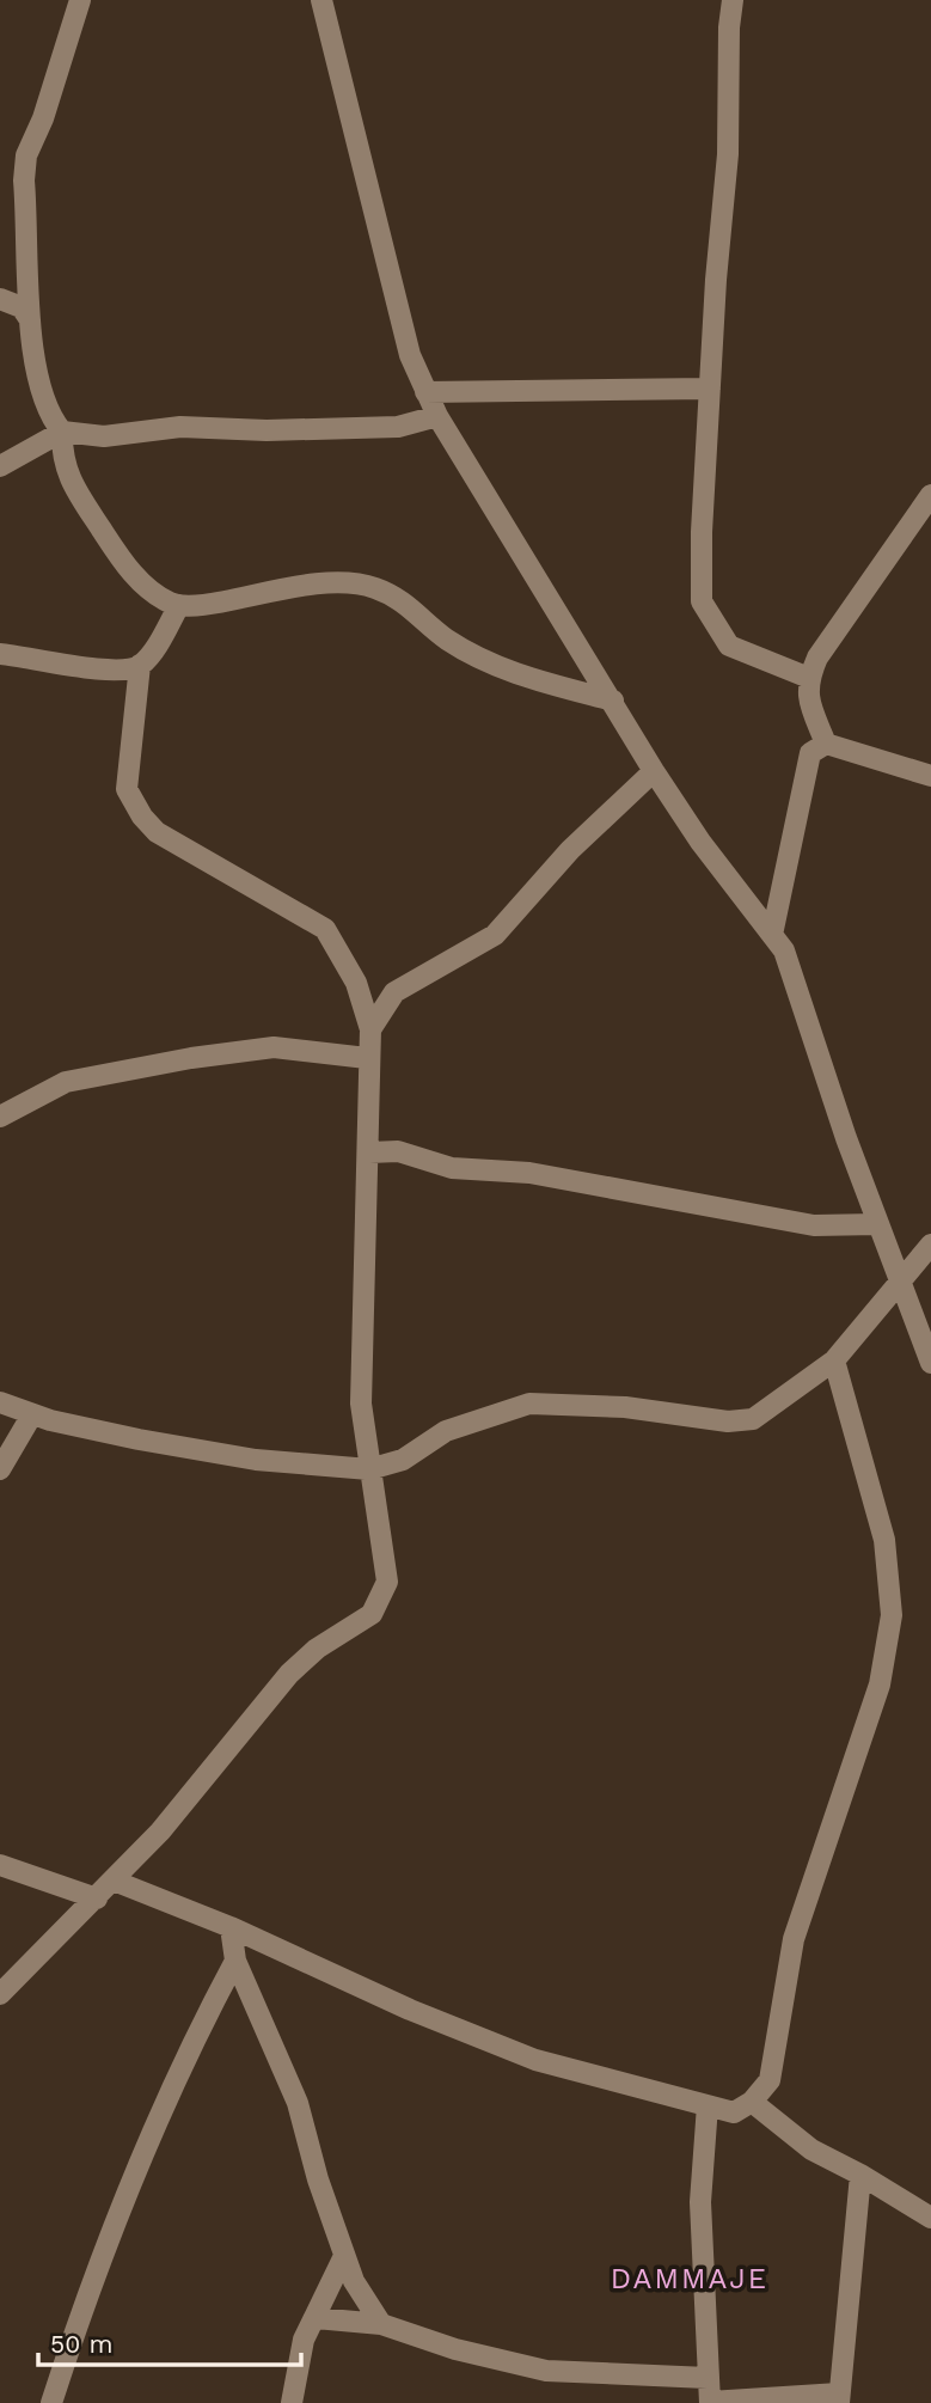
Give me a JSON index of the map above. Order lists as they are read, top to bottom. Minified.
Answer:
{"districts":["DAMMAJE"],"scale_bar":"50 m"}
